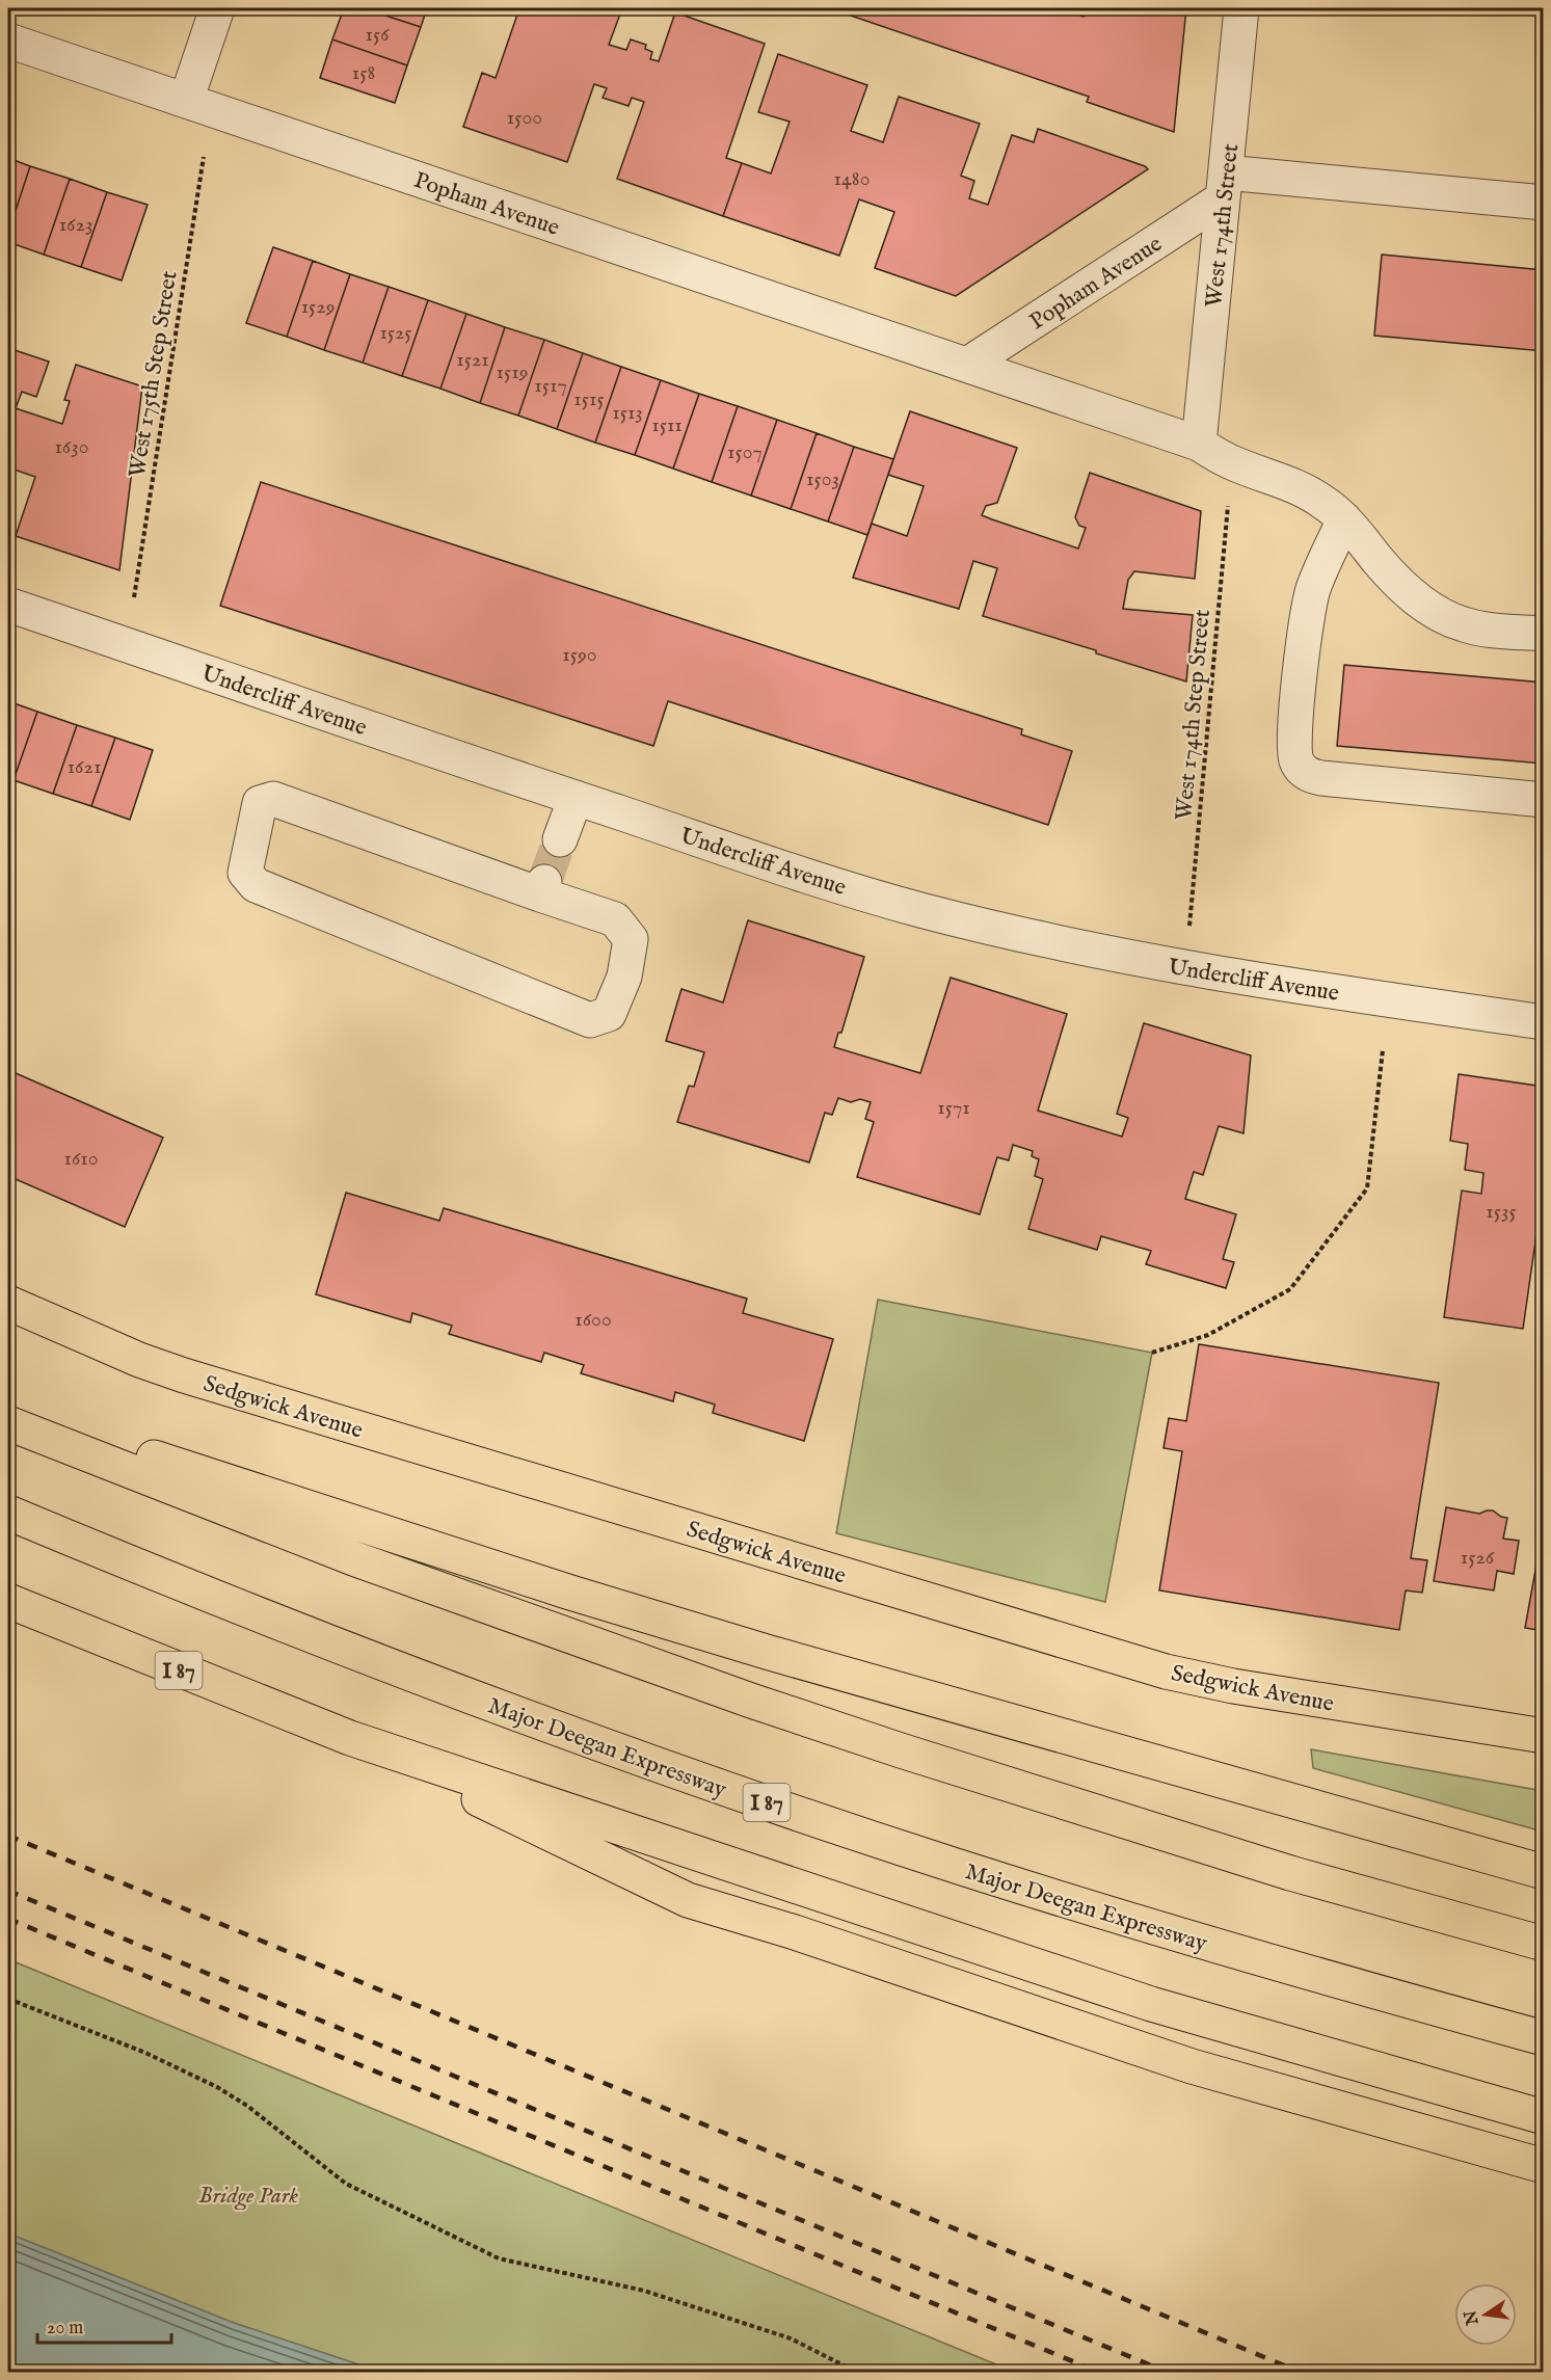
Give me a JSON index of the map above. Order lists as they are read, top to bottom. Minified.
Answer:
{"streets":{"main road":["Sedgwick Avenue","I 87","Major Deegan Expressway"],"street":["Popham Avenue","West 174th Street","Undercliff Avenue"],"path":["West 175th Step Street","West 174th Step Street"]},"crossings":[["Popham Avenue","West 174th Street"]],"parks":["Bridge Park"],"house_numbers":["156","158","1500","1480","1623","1529","1525","1521","1519","1517","1515","1513","1511","1630","1507","1503","1590","1621","1571","1610","1535","1600","1526"],"scale_bar":"20 m","north":"left"}
